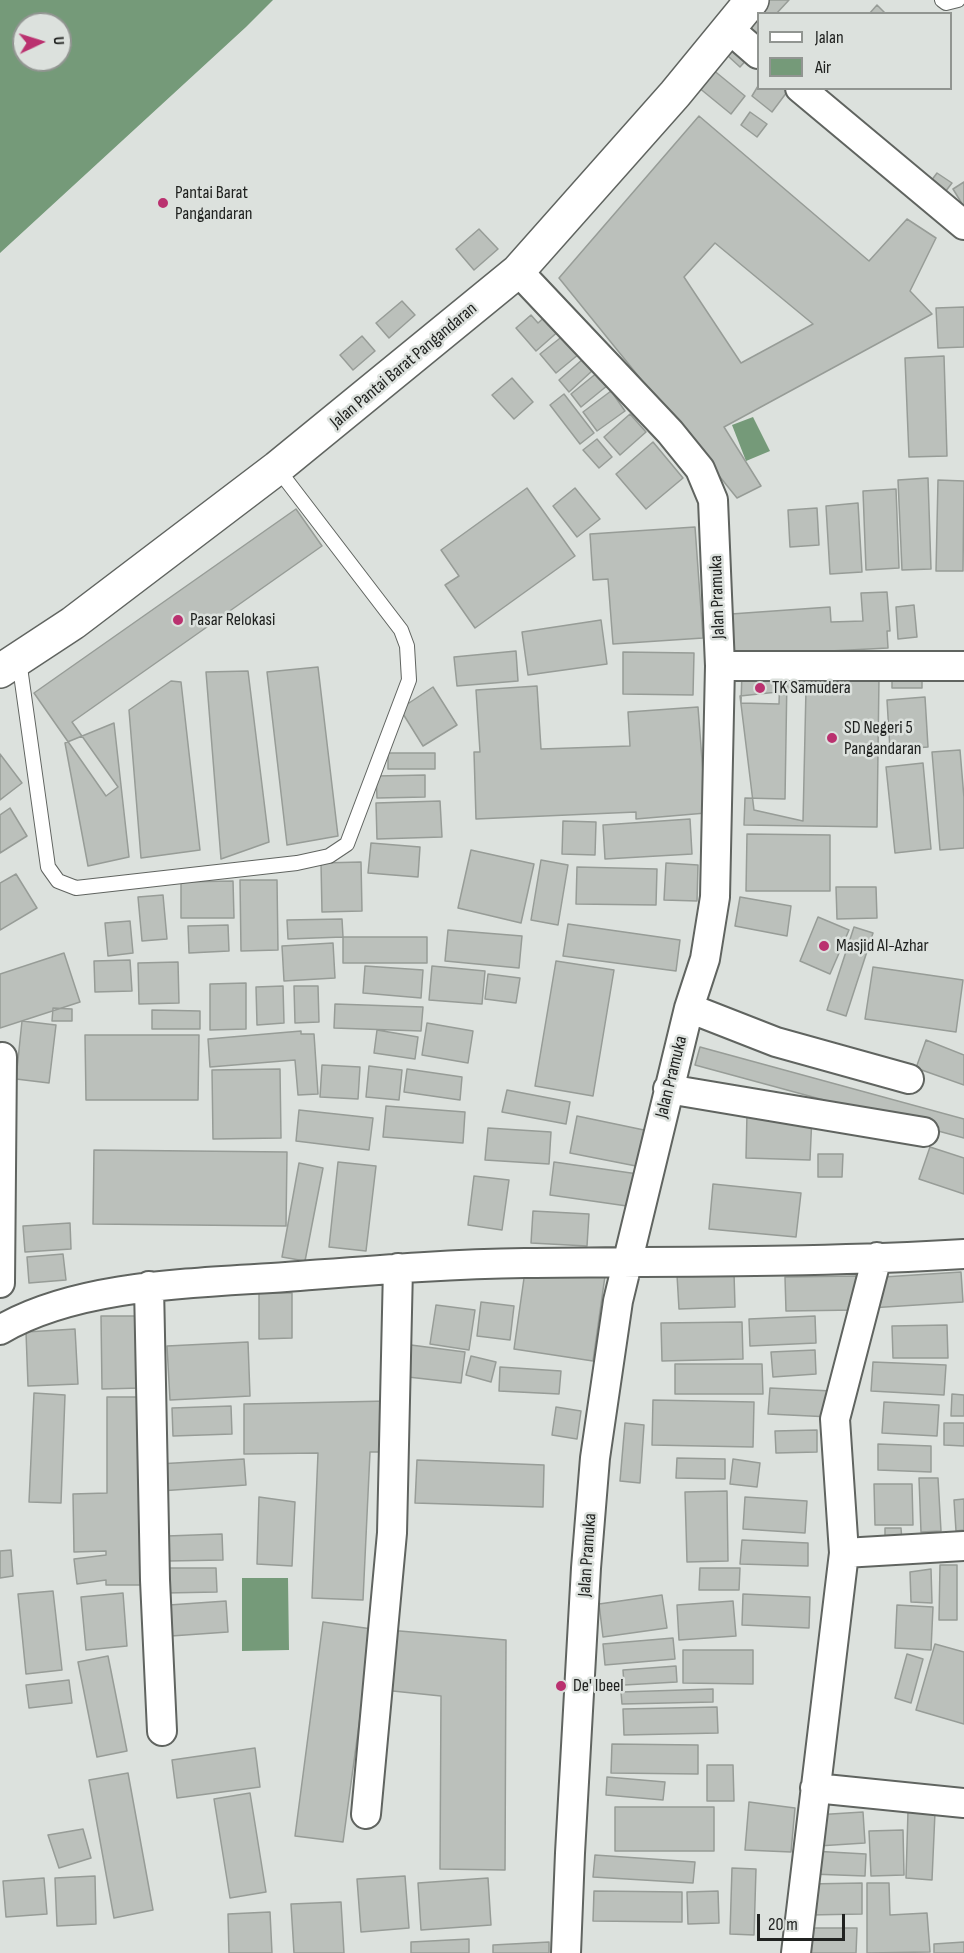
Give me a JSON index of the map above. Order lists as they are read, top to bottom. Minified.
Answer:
{"streets":{"street":["Jalan Pantai Barat Pangandaran","Jalan Pramuka"]},"crossings":[["Jalan Pantai Barat Pangandaran","Jalan Pramuka"]],"places":["Pantai Barat Pangandaran","Pasar Relokasi","TK Samudera","SD Negeri 5 Pangandaran","Masjid Al-Azhar","De' Ibeel"],"legend":["Jalan","Air"],"scale_bar":"20 m","north":"right"}
